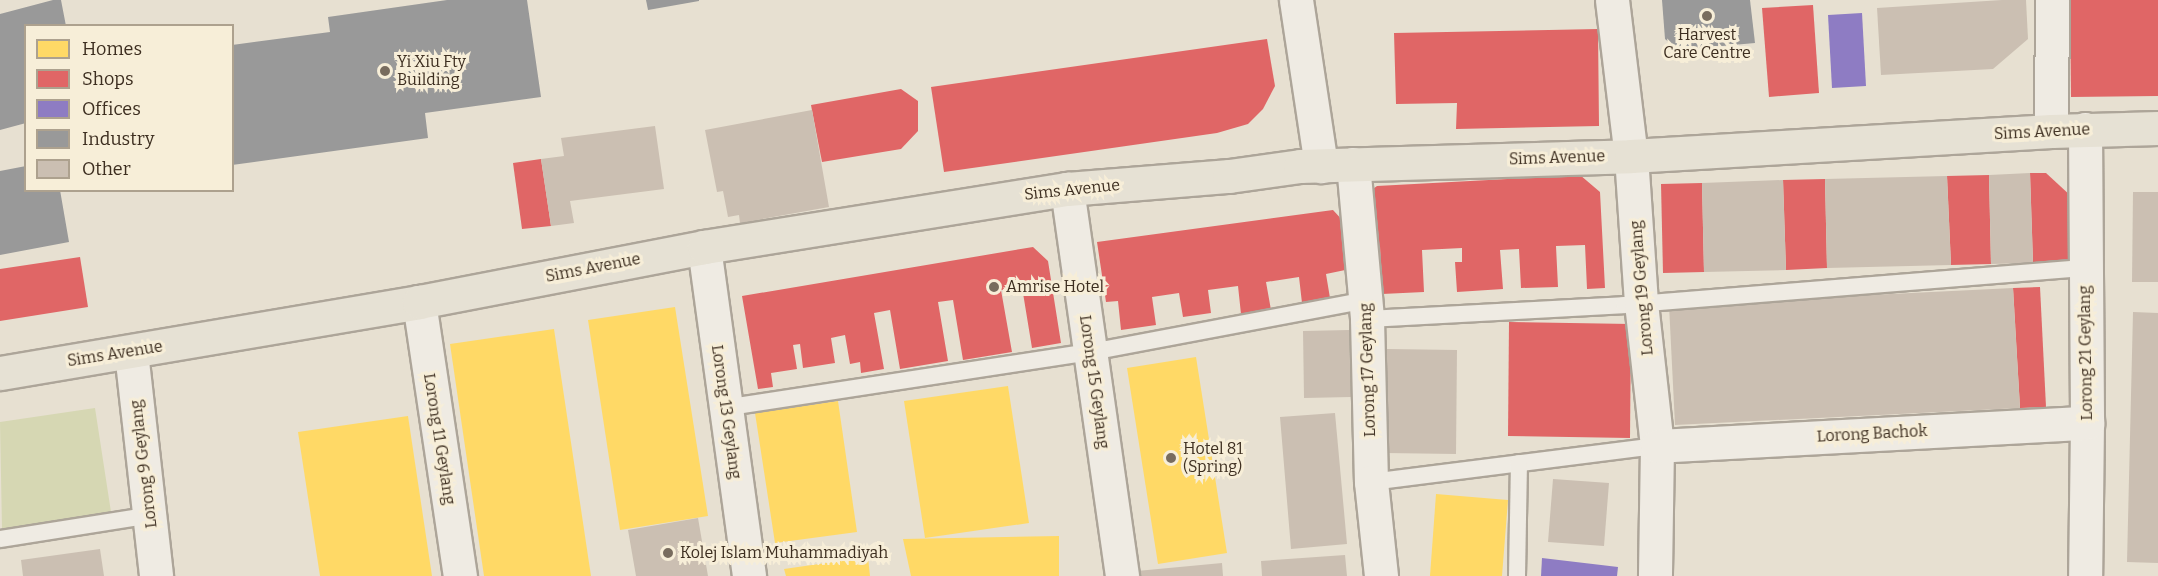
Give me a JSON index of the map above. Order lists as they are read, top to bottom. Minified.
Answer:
{"streets":{"main road":["Sims Avenue"],"street":["Lorong 19 Geylang","Lorong 21 Geylang","Lorong 17 Geylang","Lorong 15 Geylang","Lorong 13 Geylang","Lorong Bachok","Lorong 11 Geylang","Lorong 9 Geylang"]},"crossings":[["Sims Avenue","Lorong 19 Geylang"],["Sims Avenue","Lorong 21 Geylang"],["Sims Avenue","Lorong 17 Geylang"],["Sims Avenue","Lorong 15 Geylang"],["Sims Avenue","Lorong 13 Geylang"],["Sims Avenue","Lorong 11 Geylang"],["Sims Avenue","Lorong 9 Geylang"],["Lorong 19 Geylang","Lorong Bachok"],["Lorong 21 Geylang","Lorong Bachok"]],"places":["Harvest Care Centre","Yi Xiu Fty Building","Amrise Hotel","Hotel 81 (Spring)","Kolej Islam Muhammadiyah"],"legend":["Homes","Shops","Offices","Industry","Other"]}
